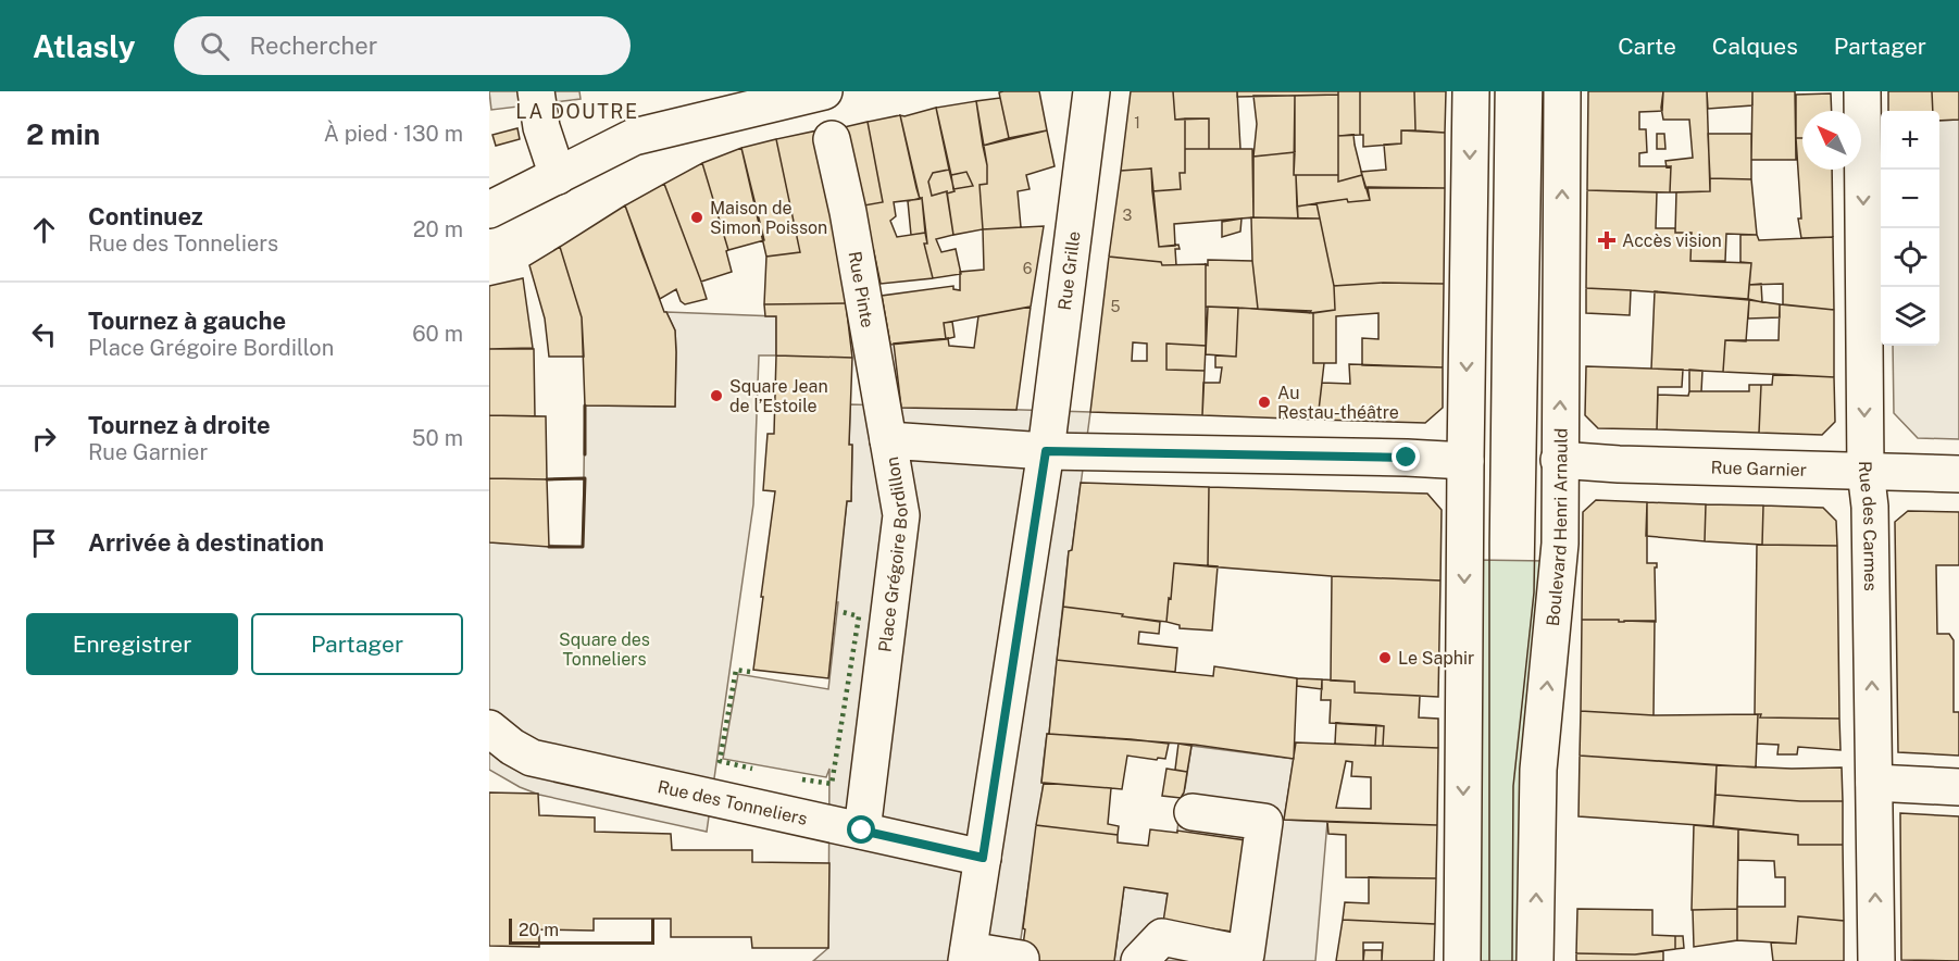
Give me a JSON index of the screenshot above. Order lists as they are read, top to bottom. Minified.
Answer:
{"streets":{"street":["Rue Grille","Rue Pinte","Rue Garnier","Boulevard Henri Arnauld","Rue des Carmes","Place Grégoire Bordillon","Rue des Tonneliers"]},"crossings":[["Rue Grille","Place Grégoire Bordillon"],["Rue Pinte","Place Grégoire Bordillon"],["Rue Garnier","Boulevard Henri Arnauld"],["Rue Garnier","Rue des Carmes"],["Place Grégoire Bordillon","Rue des Tonneliers"]],"districts":["LA DOUTRE"],"parks":["Square des Tonneliers"],"places":{"other":["Maison de Simon Poisson","Square Jean de l’Estoile","Au Restau-théâtre","Le Saphir"],"health":["Accès vision"]},"house_numbers":["1","3","6","5"],"scale_bar":"20 m","north":"top left","page":{"header":"Atlasly","search":"Rechercher","nav":["Carte","Calques","Partager"],"heading":["2 min","À pied · 130 m"],"map_buttons":["+","−"],"list":[["Continuez","Rue des Tonneliers","20 m"],["Tournez à gauche","Place Grégoire Bordillon","60 m"],["Tournez à droite","Rue Garnier","50 m"],"Arrivée à destination"],"buttons":["Enregistrer","Partager"],"scale":"20 m"}}
